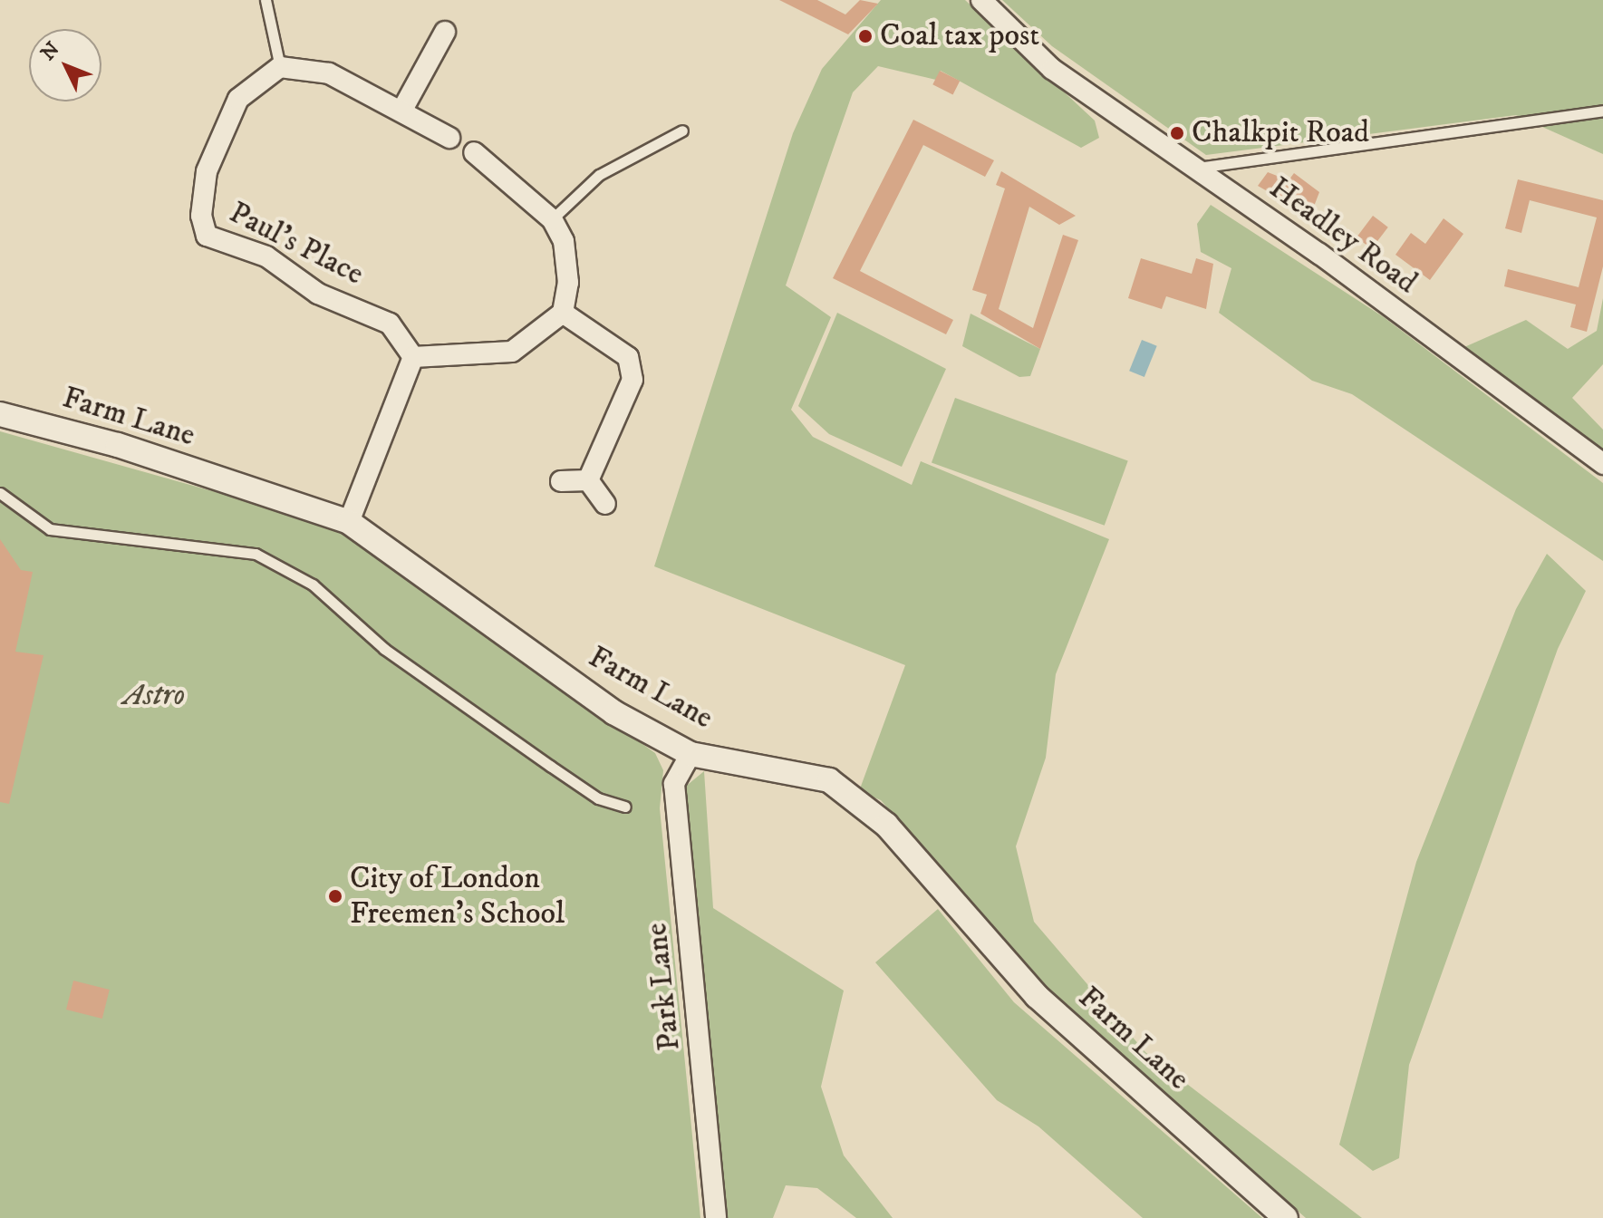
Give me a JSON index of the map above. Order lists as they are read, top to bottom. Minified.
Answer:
{"streets":{"street":["Headley Road","Paul's Place","Farm Lane","Park Lane"]},"crossings":[["Farm Lane","Park Lane"]],"parks":["Astro"],"places":["Coal tax post","Chalkpit Road","City of London Freemen's School"],"north":"top left"}
